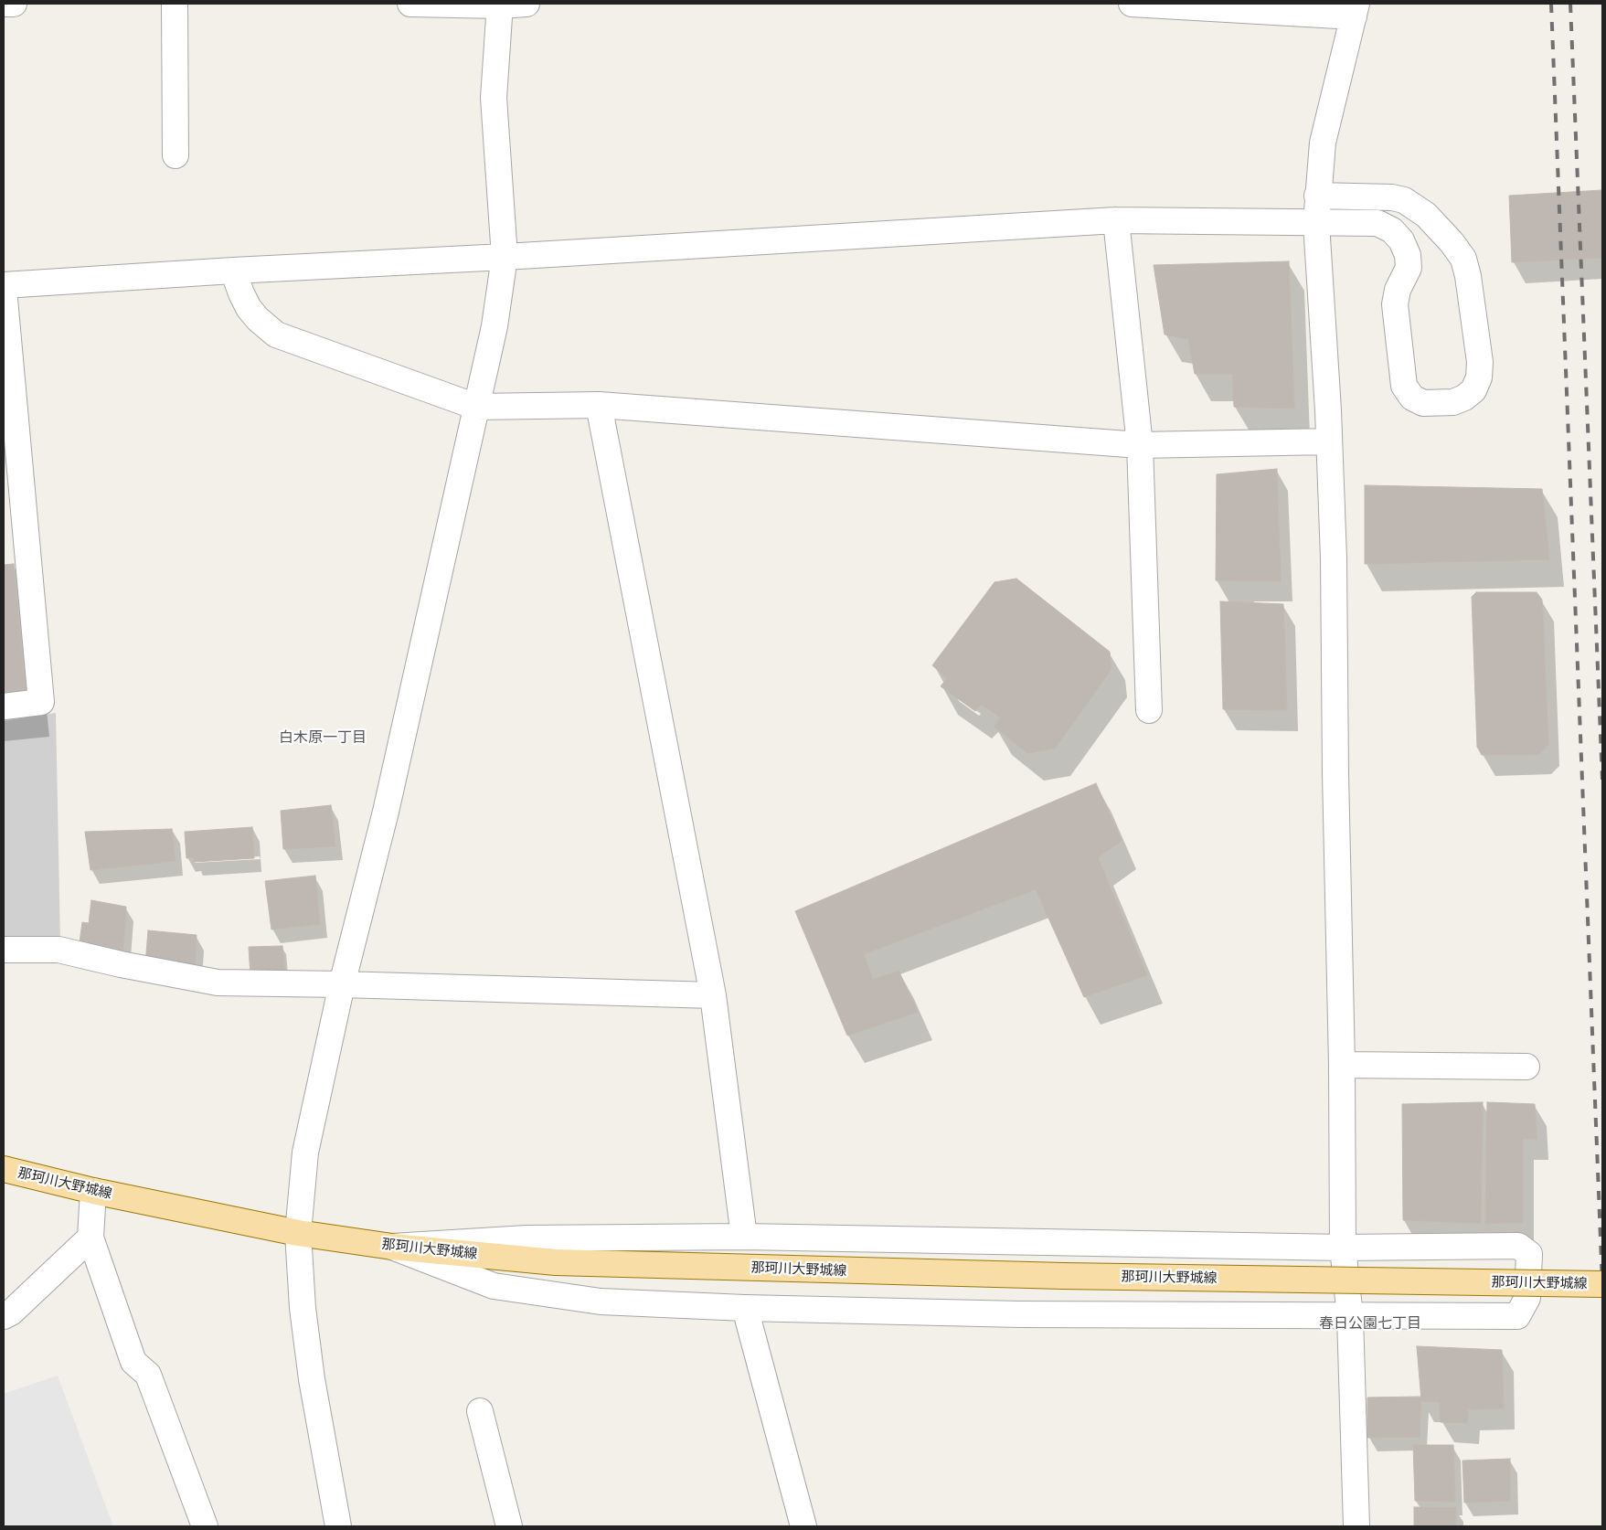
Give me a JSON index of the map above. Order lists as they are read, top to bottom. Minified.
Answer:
{"streets":{"main road":["那珂川大野城線"]},"districts":["白木原一丁目","春日公園七丁目"]}
